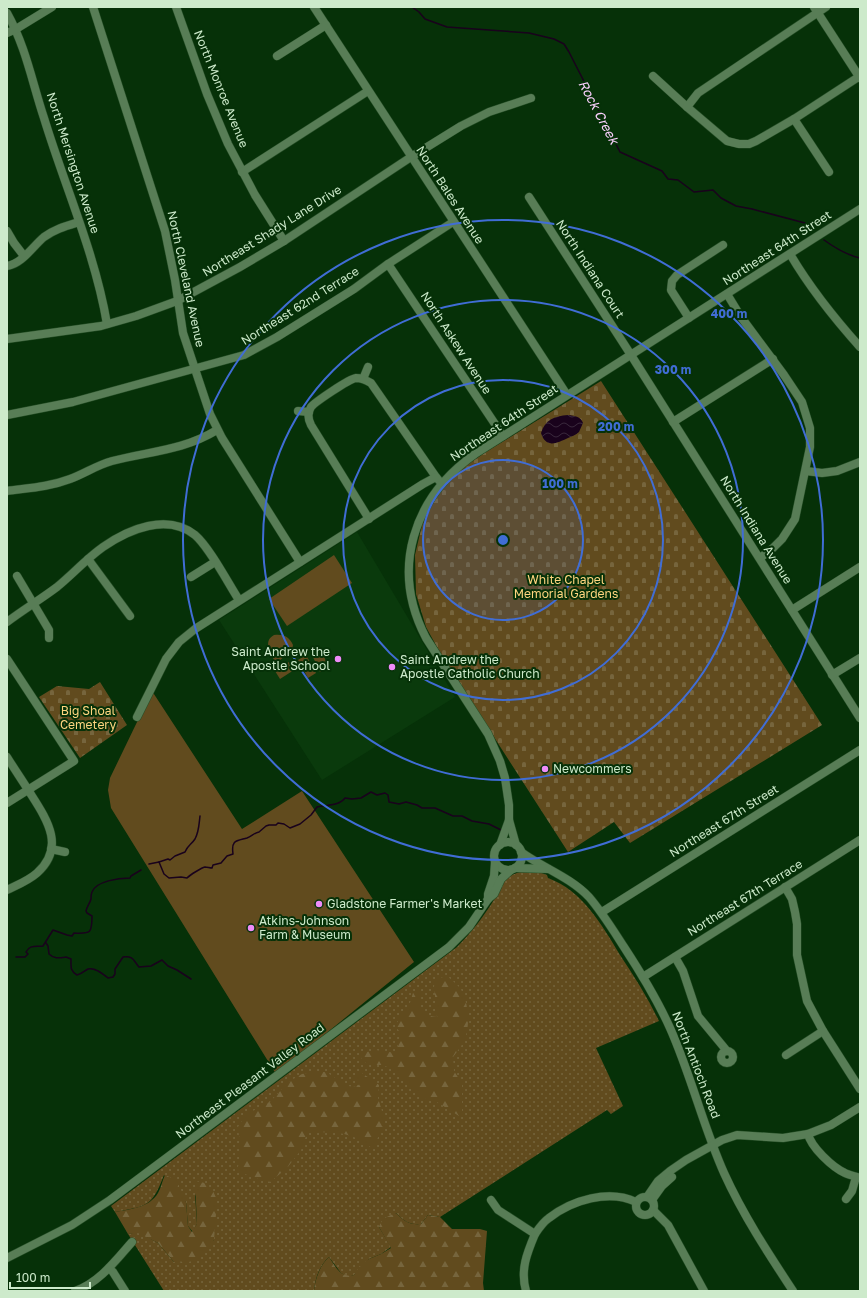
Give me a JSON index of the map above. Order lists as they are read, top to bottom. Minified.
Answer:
{"streets":{"street":["North Monroe Avenue","North Mersington Avenue","North Bales Avenue","Northeast Shady Lane Drive","Northeast 64th Street","North Indiana Court","North Cleveland Avenue","Northeast 62nd Terrace","North Askew Avenue","North Indiana Avenue","Northeast 67th Street","Northeast 67th Terrace","North Antioch Road","Northeast Pleasant Valley Road"]},"crossings":[["North Monroe Avenue","Northeast Shady Lane Drive"],["North Mersington Avenue","Northeast Shady Lane Drive"],["North Bales Avenue","Northeast Shady Lane Drive"],["North Bales Avenue","Northeast 64th Street"],["North Bales Avenue","Northeast 62nd Terrace"],["Northeast Shady Lane Drive","North Cleveland Avenue"],["Northeast 64th Street","North Indiana Court"],["Northeast 64th Street","North Askew Avenue"],["Northeast 64th Street","North Indiana Avenue"],["North Indiana Court","North Indiana Avenue"],["North Cleveland Avenue","Northeast 62nd Terrace"],["Northeast 62nd Terrace","North Askew Avenue"],["Northeast 67th Street","North Antioch Road"],["Northeast 67th Terrace","North Antioch Road"],["North Antioch Road","Northeast Pleasant Valley Road"]],"water":["Rock Creek"],"parks":["White Chapel Memorial Gardens","Big Shoal Cemetery"],"places":["Saint Andrew the Apostle School","Saint Andrew the Apostle Catholic Church","Newcommers","Gladstone Farmer's Market","Atkins-Johnson Farm & Museum"],"scale_bar":"100 m","rings":["400 m","300 m","200 m","100 m"]}
